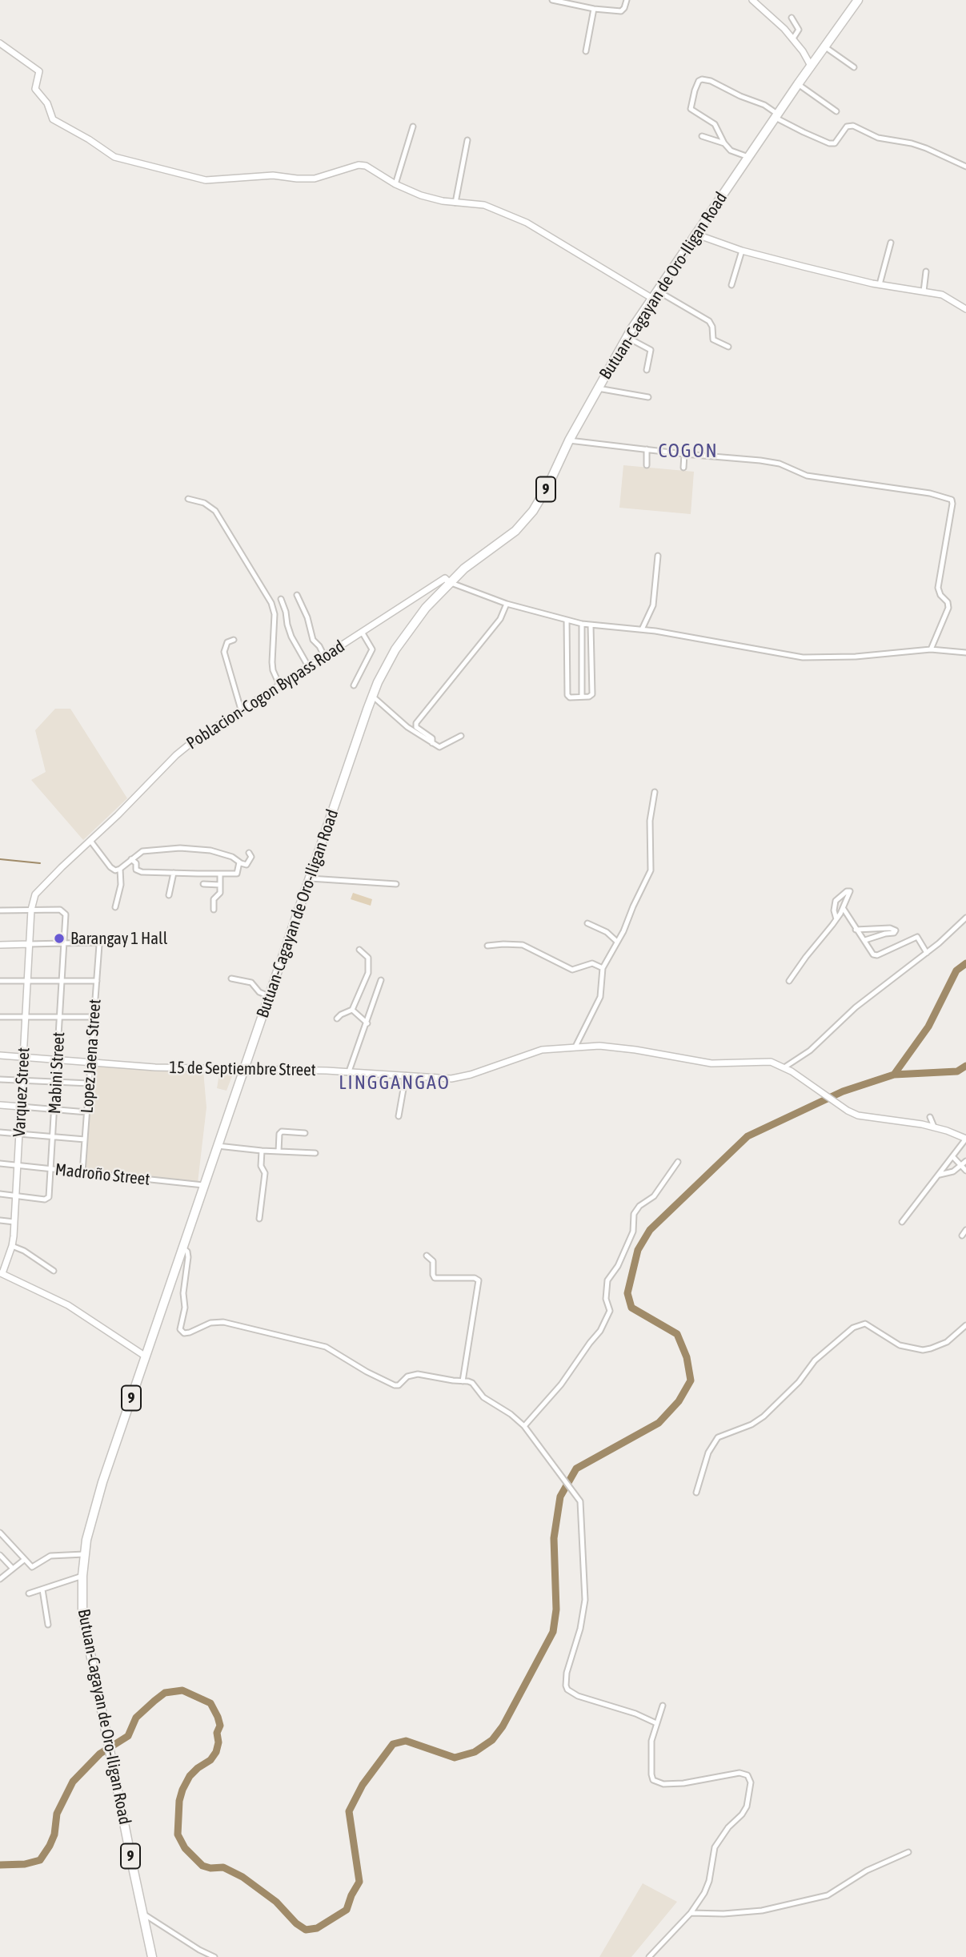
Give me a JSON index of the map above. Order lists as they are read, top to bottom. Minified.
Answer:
{"streets":{"highway":["Butuan-Cagayan de Oro-Iligan Road","9"],"street":["Poblacion-Cogon Bypass Road","Lopez Jaena Street","15 de Septiembre Street","Mabini Street","Varquez Street","Madroño Street"]},"crossings":[["Butuan-Cagayan de Oro-Iligan Road","Poblacion-Cogon Bypass Road"],["Butuan-Cagayan de Oro-Iligan Road","15 de Septiembre Street"],["Butuan-Cagayan de Oro-Iligan Road","Madroño Street"],["Poblacion-Cogon Bypass Road","Mabini Street"],["Poblacion-Cogon Bypass Road","Varquez Street"],["Lopez Jaena Street","15 de Septiembre Street"],["Lopez Jaena Street","Mabini Street"],["Lopez Jaena Street","Madroño Street"],["15 de Septiembre Street","Mabini Street"],["15 de Septiembre Street","Varquez Street"],["Mabini Street","Varquez Street"],["Mabini Street","Madroño Street"],["Varquez Street","Madroño Street"]],"districts":["COGON","LINGGANGAO"],"places":["Barangay 1 Hall"]}
